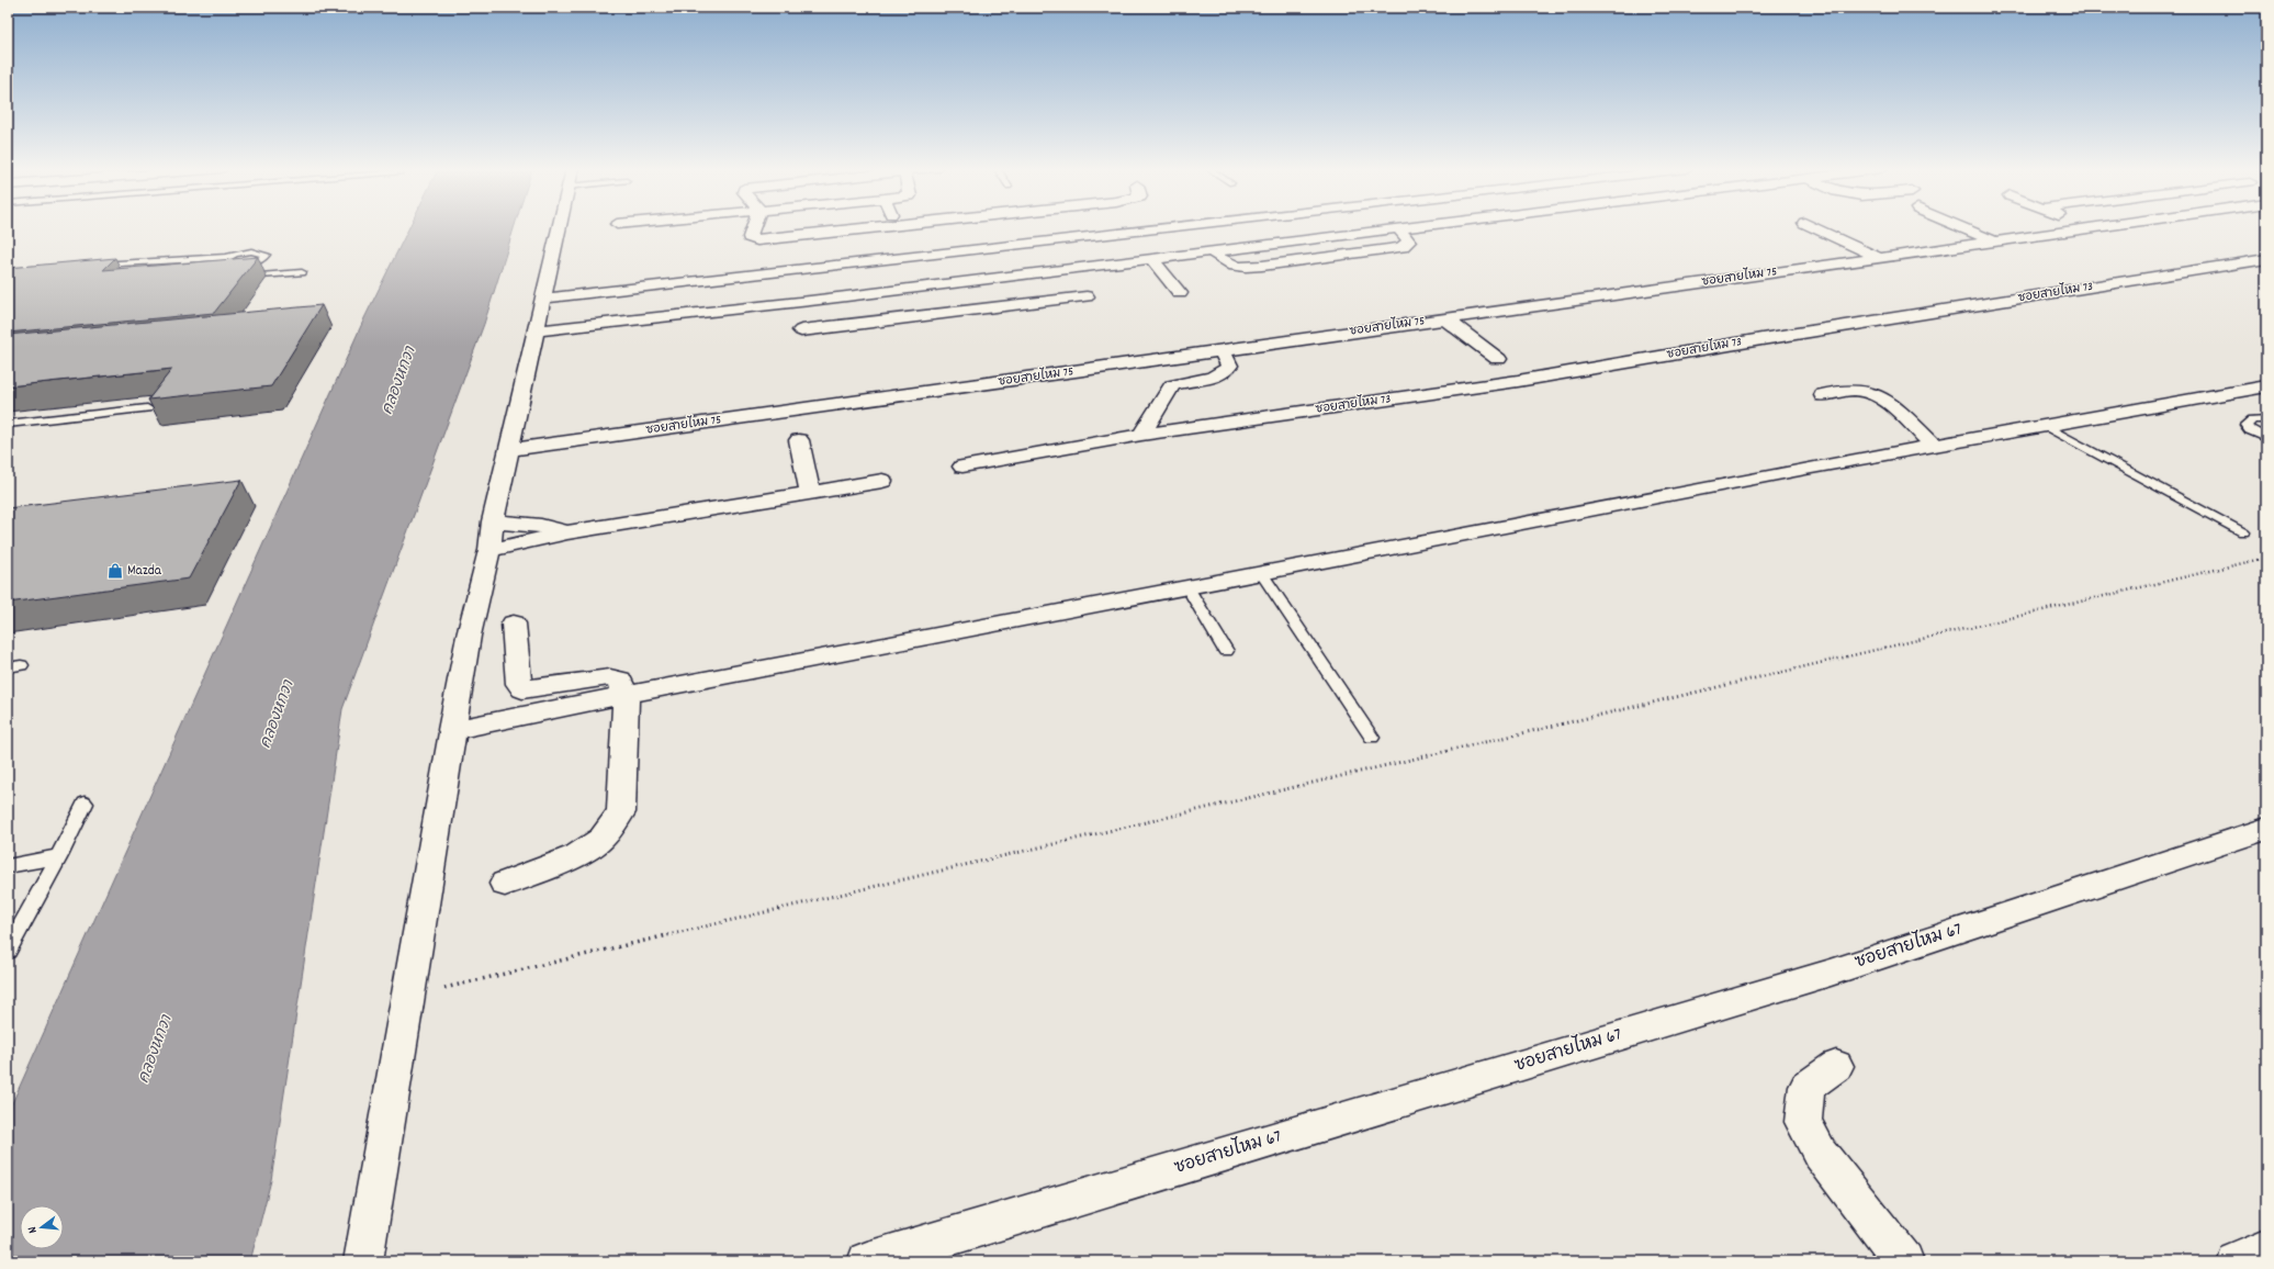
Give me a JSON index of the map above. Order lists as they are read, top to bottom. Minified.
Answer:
{"streets":{"street":["ซอยสายไหม 75","ซอยสายไหม 73","ซอยสายไหม 67"]},"water":["คลองหกวา"],"places":{"shop":["Mazda"]},"north":"left"}
